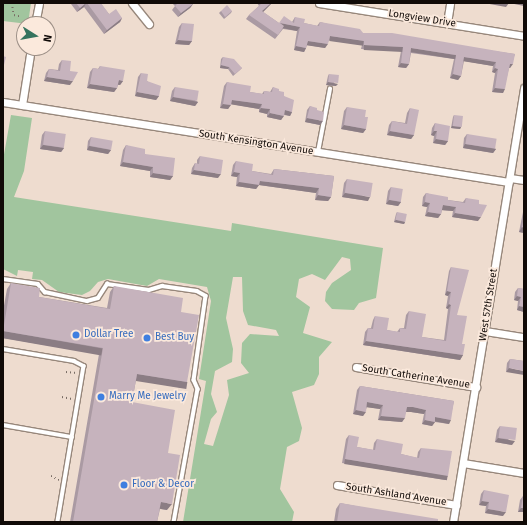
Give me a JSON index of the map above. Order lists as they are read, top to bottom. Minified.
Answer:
{"streets":{"street":["Longview Drive","South Kensington Avenue","West 57th Street","South Catherine Avenue","South Ashland Avenue"]},"crossings":[["South Kensington Avenue","West 57th Street"],["West 57th Street","South Catherine Avenue"],["West 57th Street","South Ashland Avenue"]],"places":["Dollar Tree","Best Buy","Marry Me Jewelry","Floor & Decor"],"north":"right"}
